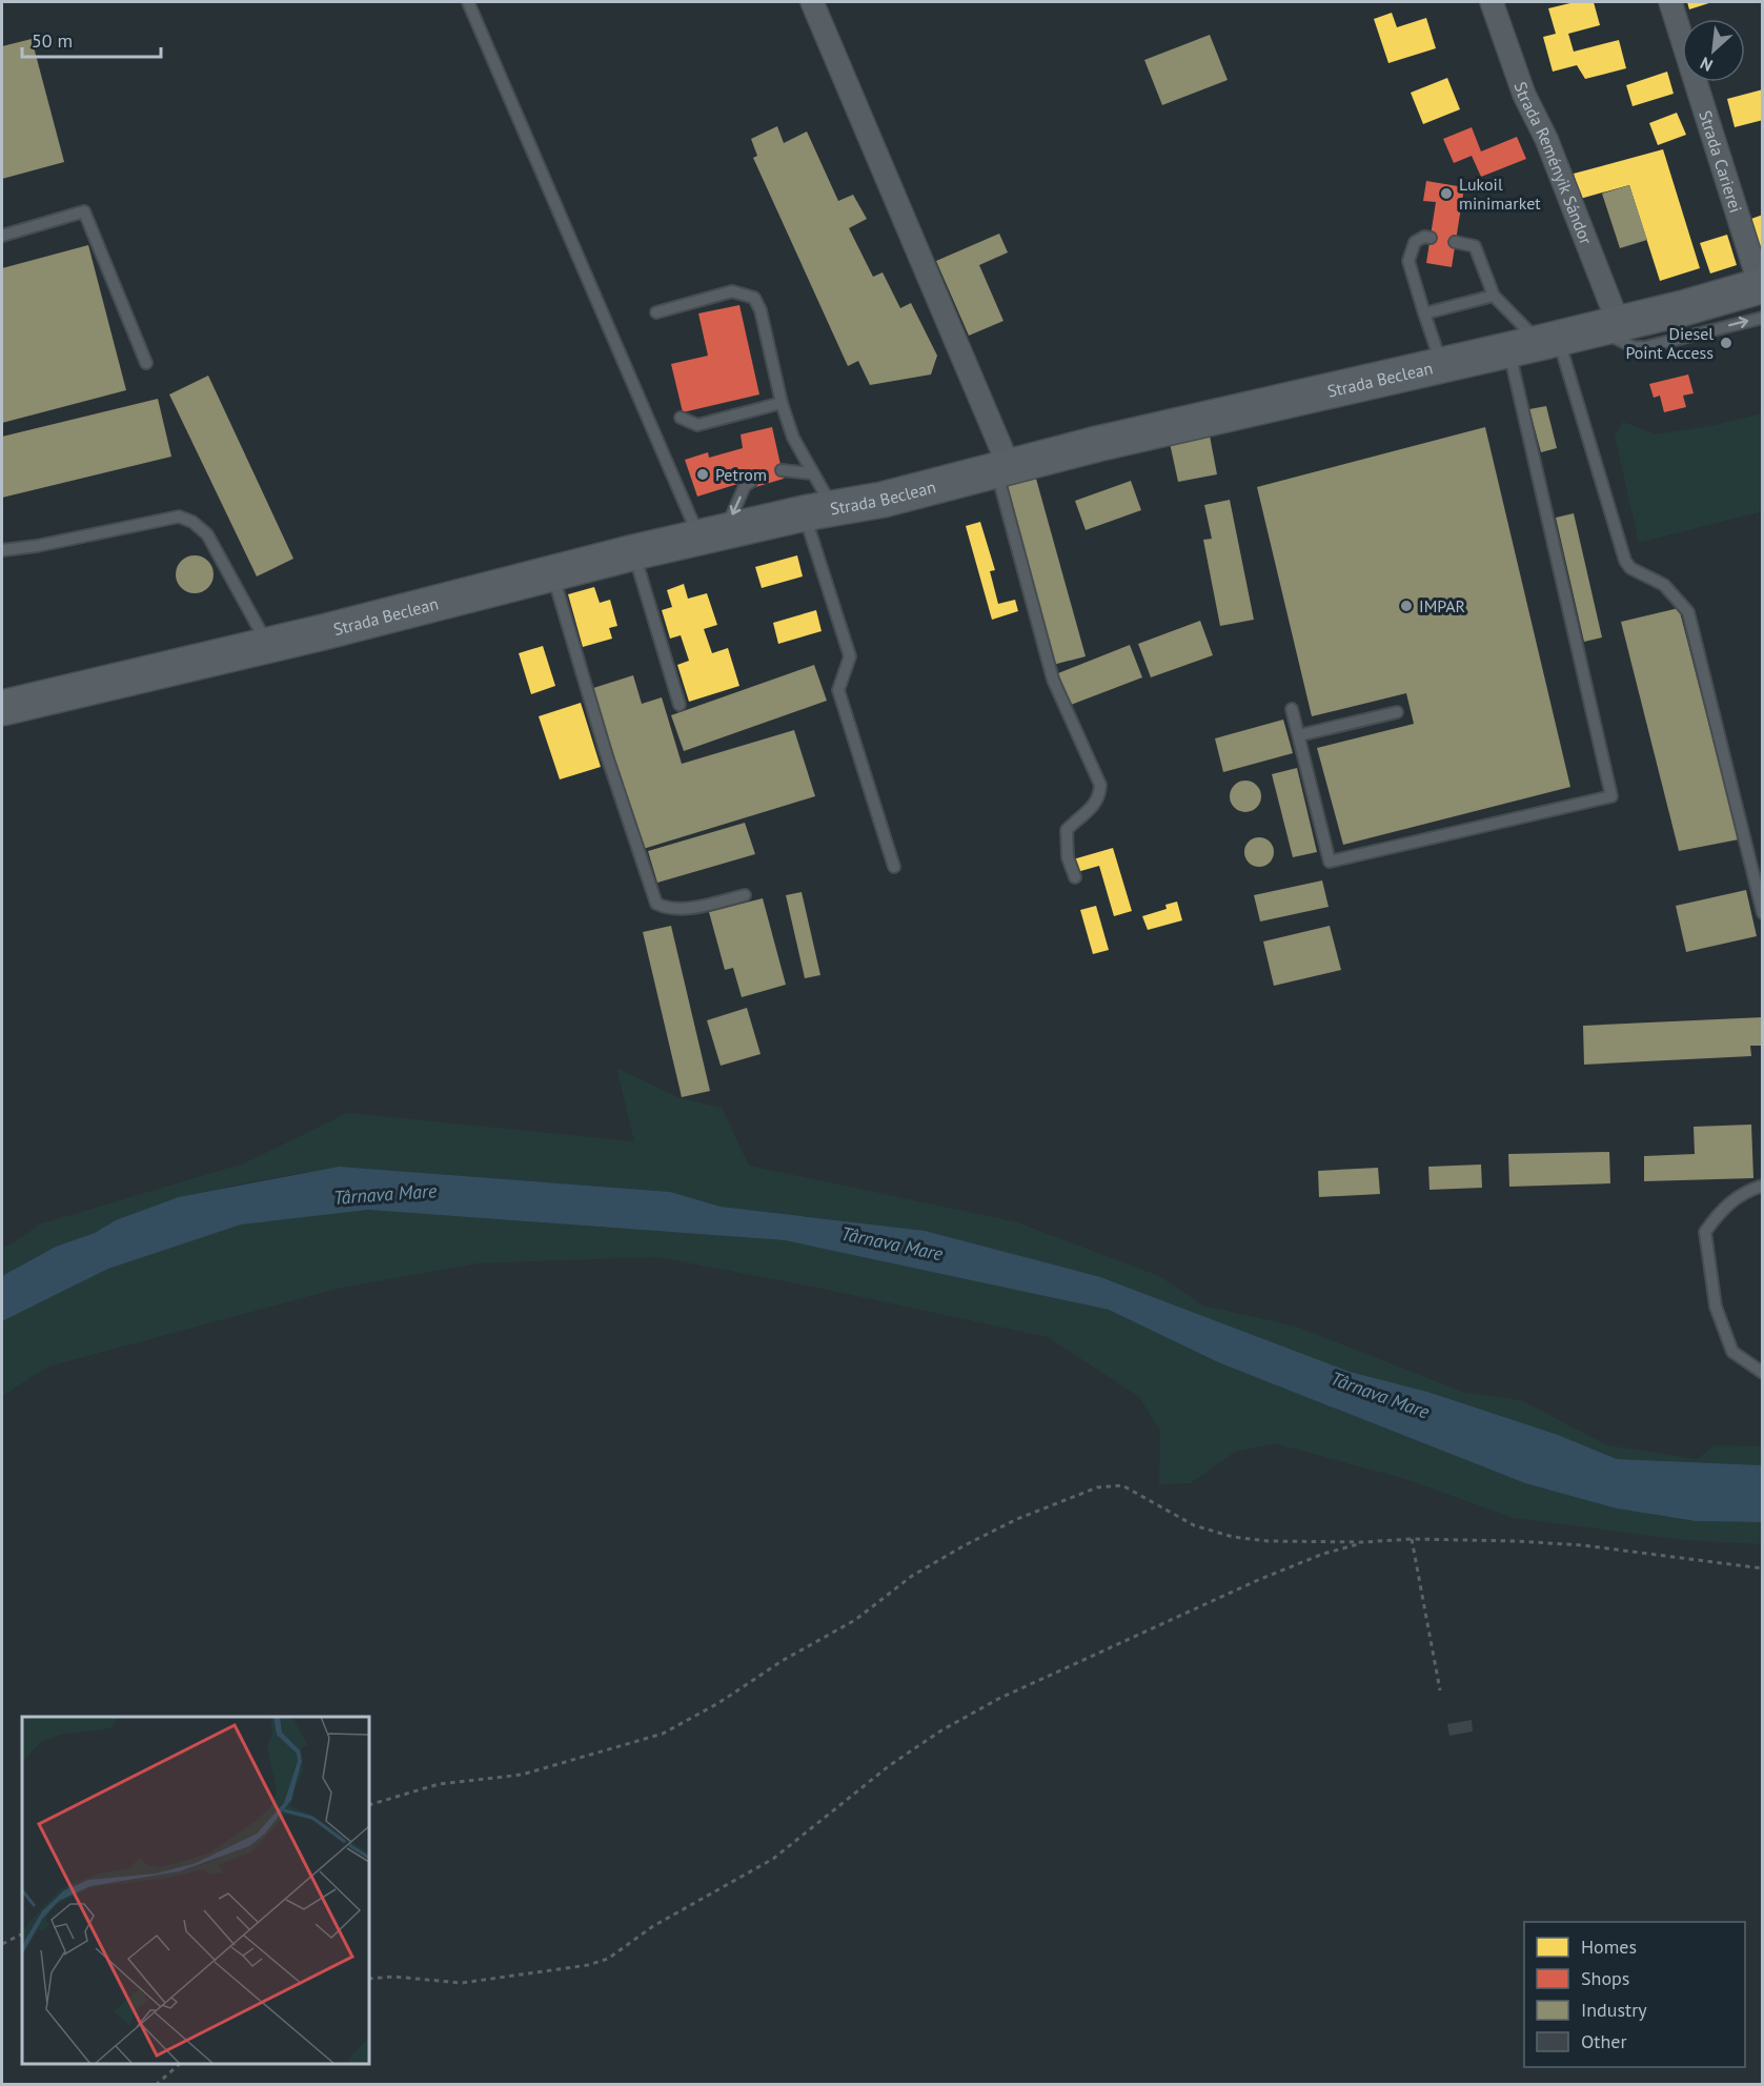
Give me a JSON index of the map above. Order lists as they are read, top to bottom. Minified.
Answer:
{"streets":{"main road":["Strada Beclean"],"street":["Strada Carierei","Strada Reményik Sándor"]},"crossings":[["Strada Carierei","Strada Beclean"],["Strada Reményik Sándor","Strada Beclean"]],"water":["Târnava Mare"],"places":["Lukoil minimarket","Diesel Point Access","Petrom","IMPAR"],"legend":["Homes","Shops","Industry","Other"],"scale_bar":"50 m","north":"bottom left"}
